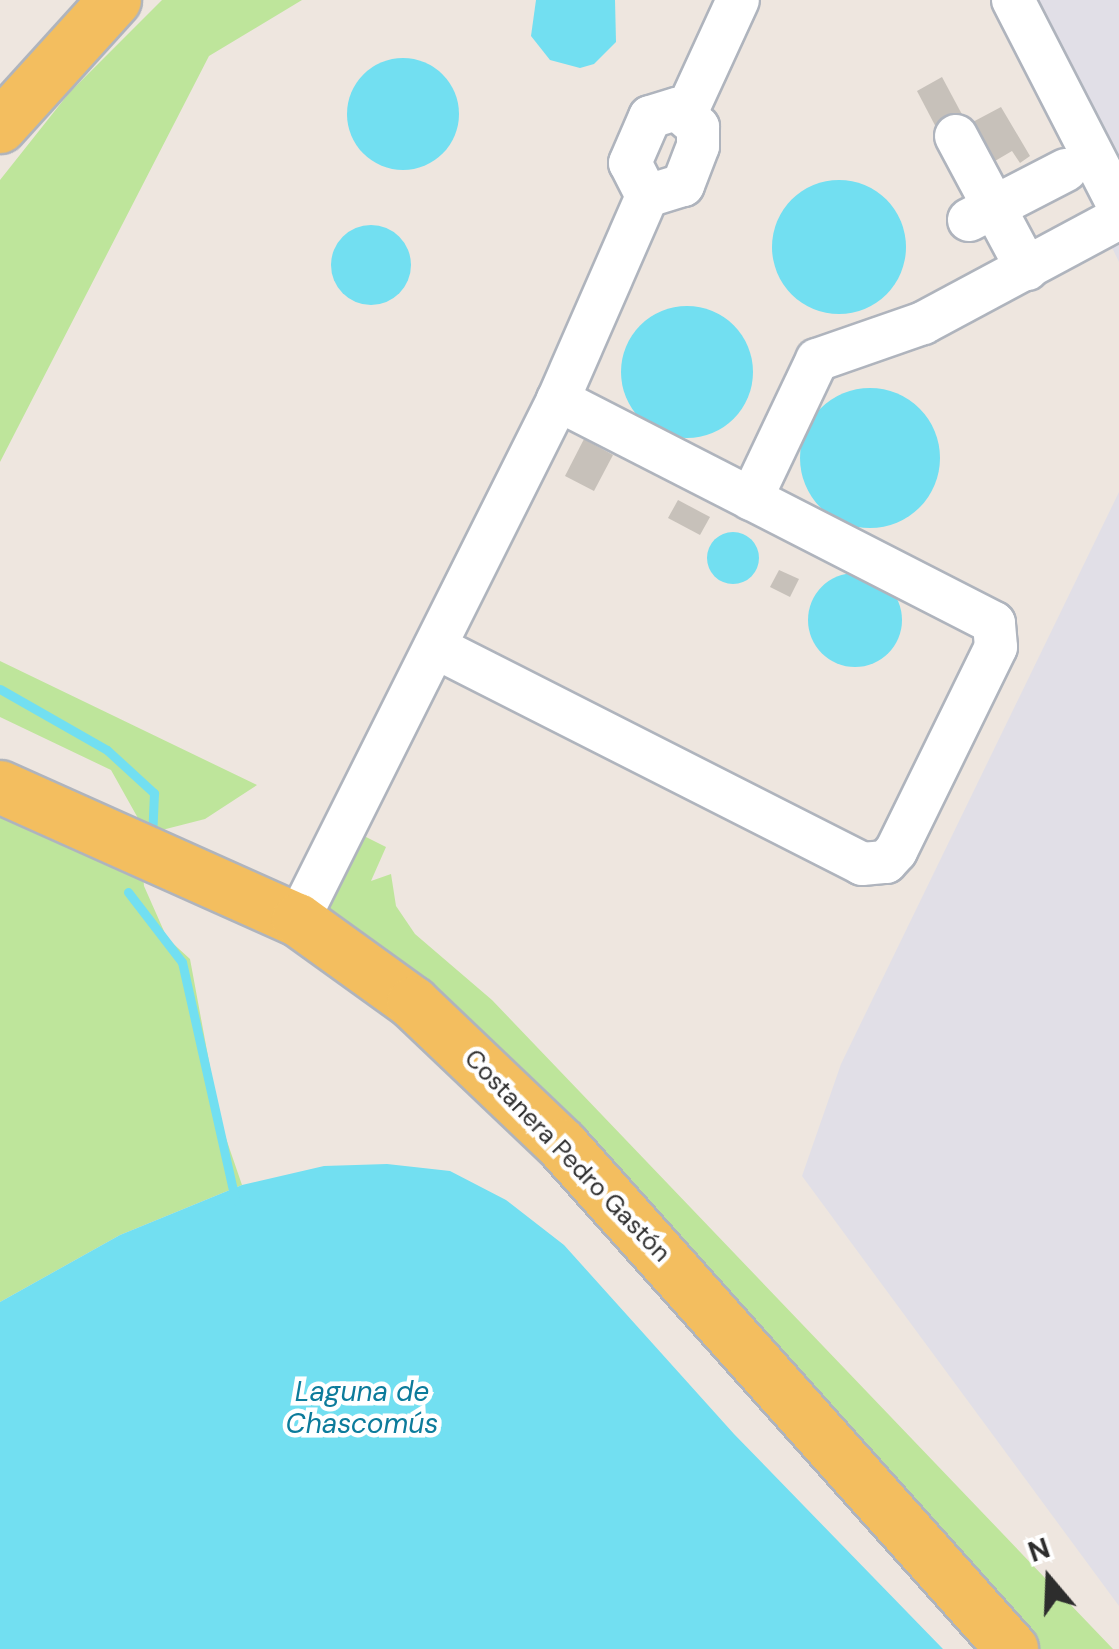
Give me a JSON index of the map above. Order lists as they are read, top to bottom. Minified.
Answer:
{"streets":{"main road":["Costanera Pedro Gastón"]},"water":["Laguna de Chascomús"],"north":"top"}
